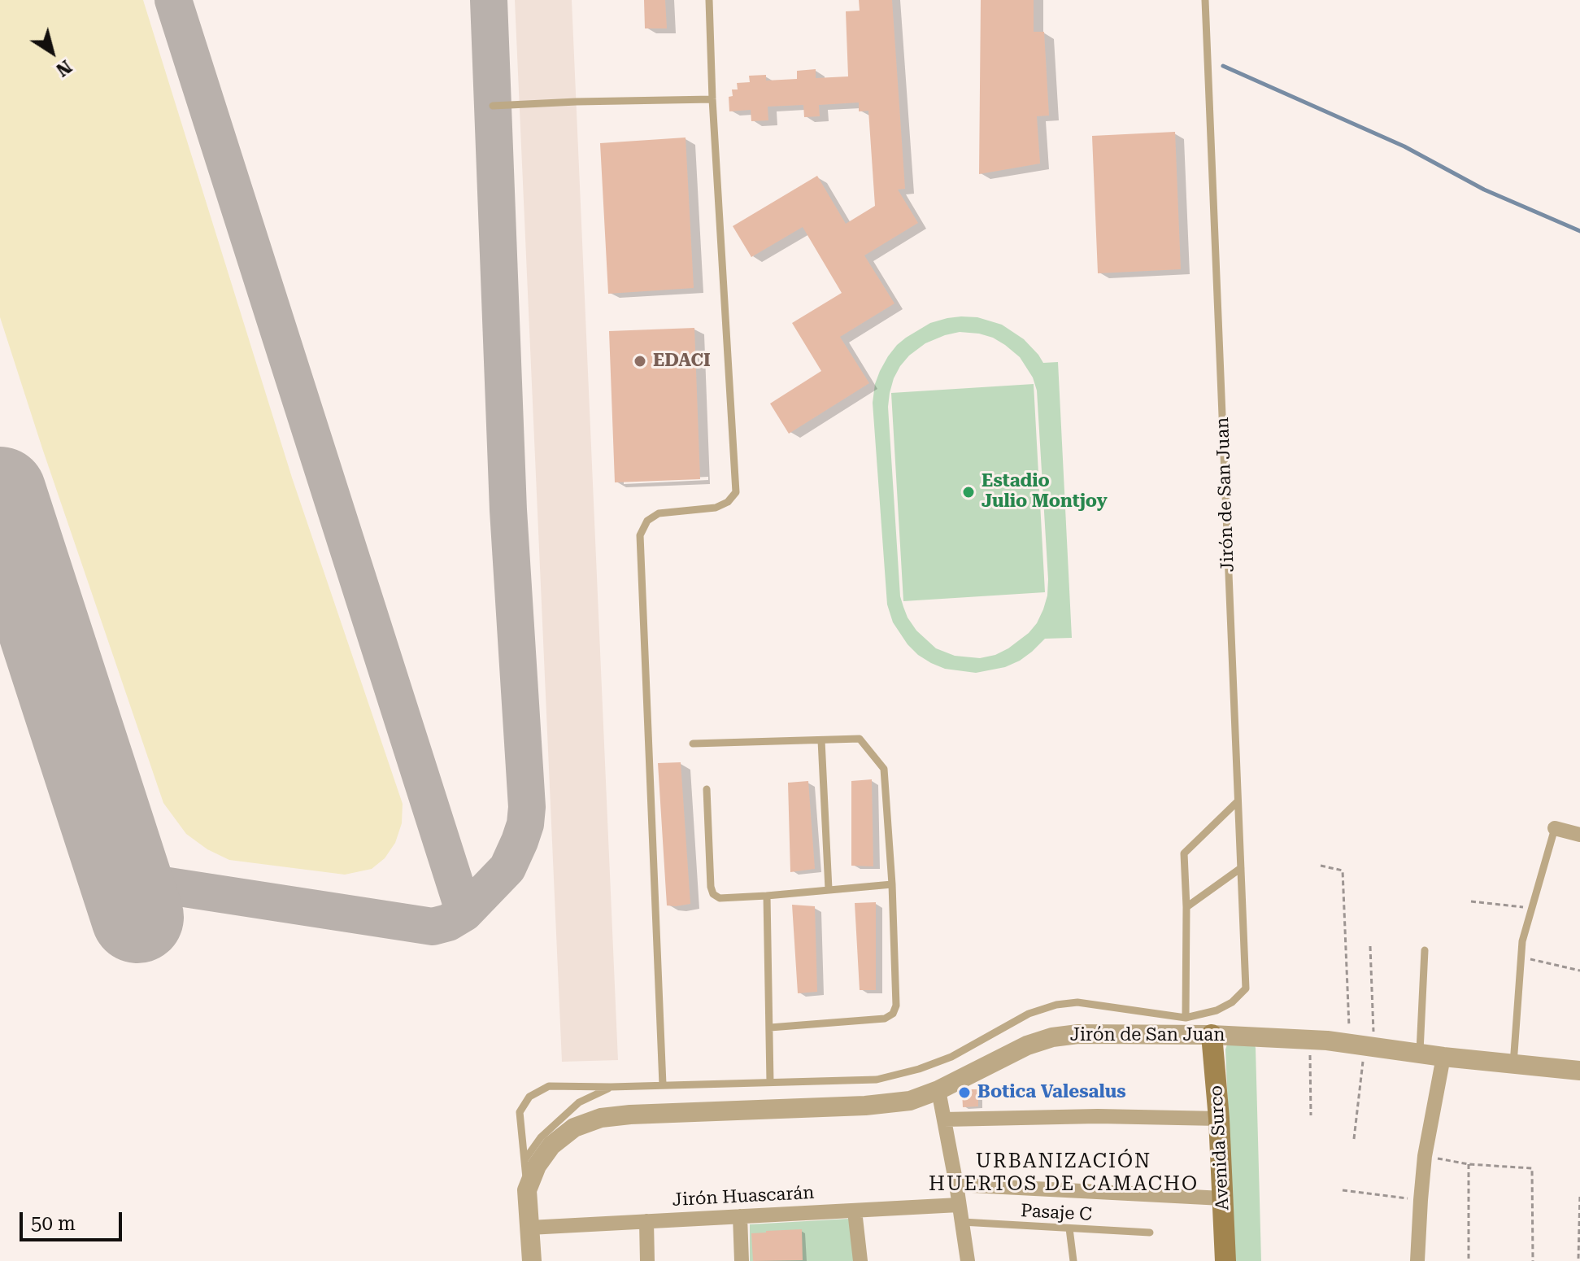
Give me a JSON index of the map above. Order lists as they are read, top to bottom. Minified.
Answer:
{"streets":{"main road":["Avenida Surco"],"street":["Jirón de San Juan","Jirón Huascarán"],"lane":["Pasaje C"]},"crossings":[["Jirón de San Juan","Avenida Surco"]],"districts":["URBANIZACIÓN HUERTOS DE CAMACHO"],"places":["EDACI","Estadio Julio Montjoy","Botica Valesalus"],"scale_bar":"50 m","north":"bottom right"}
